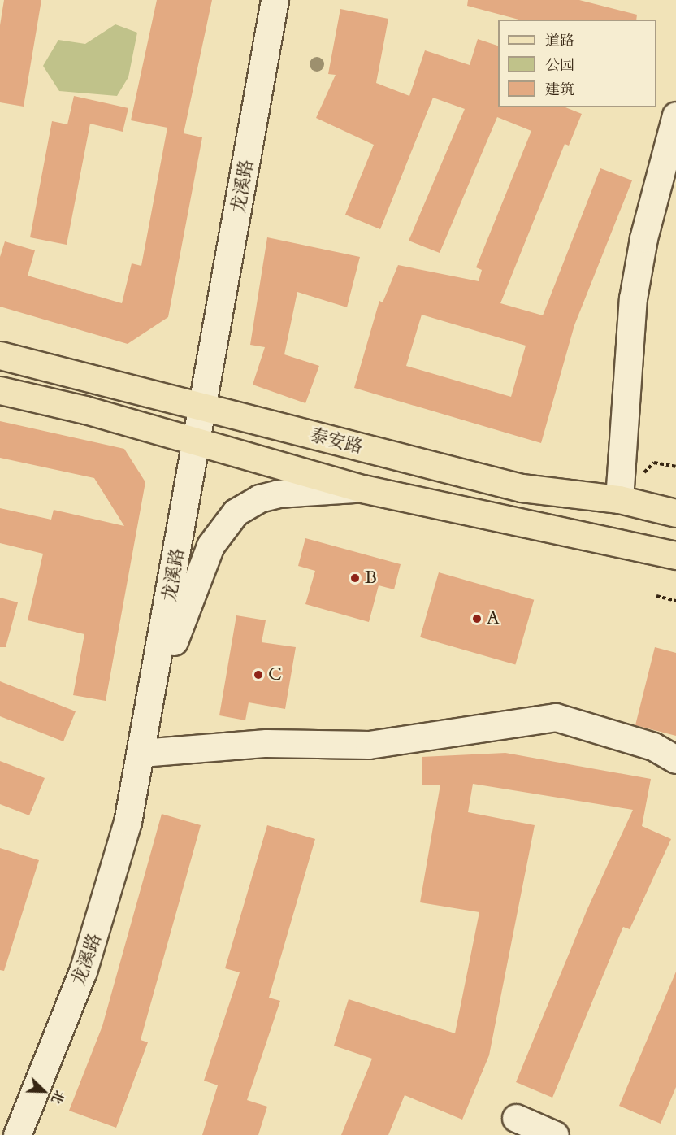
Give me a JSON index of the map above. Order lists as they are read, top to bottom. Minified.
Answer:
{"streets":{"main road":["泰安路"],"street":["龙溪路"]},"crossings":[["龙溪路","泰安路"]],"places":["B","A","C"],"legend":["道路","公园","建筑"],"north":"bottom right"}
